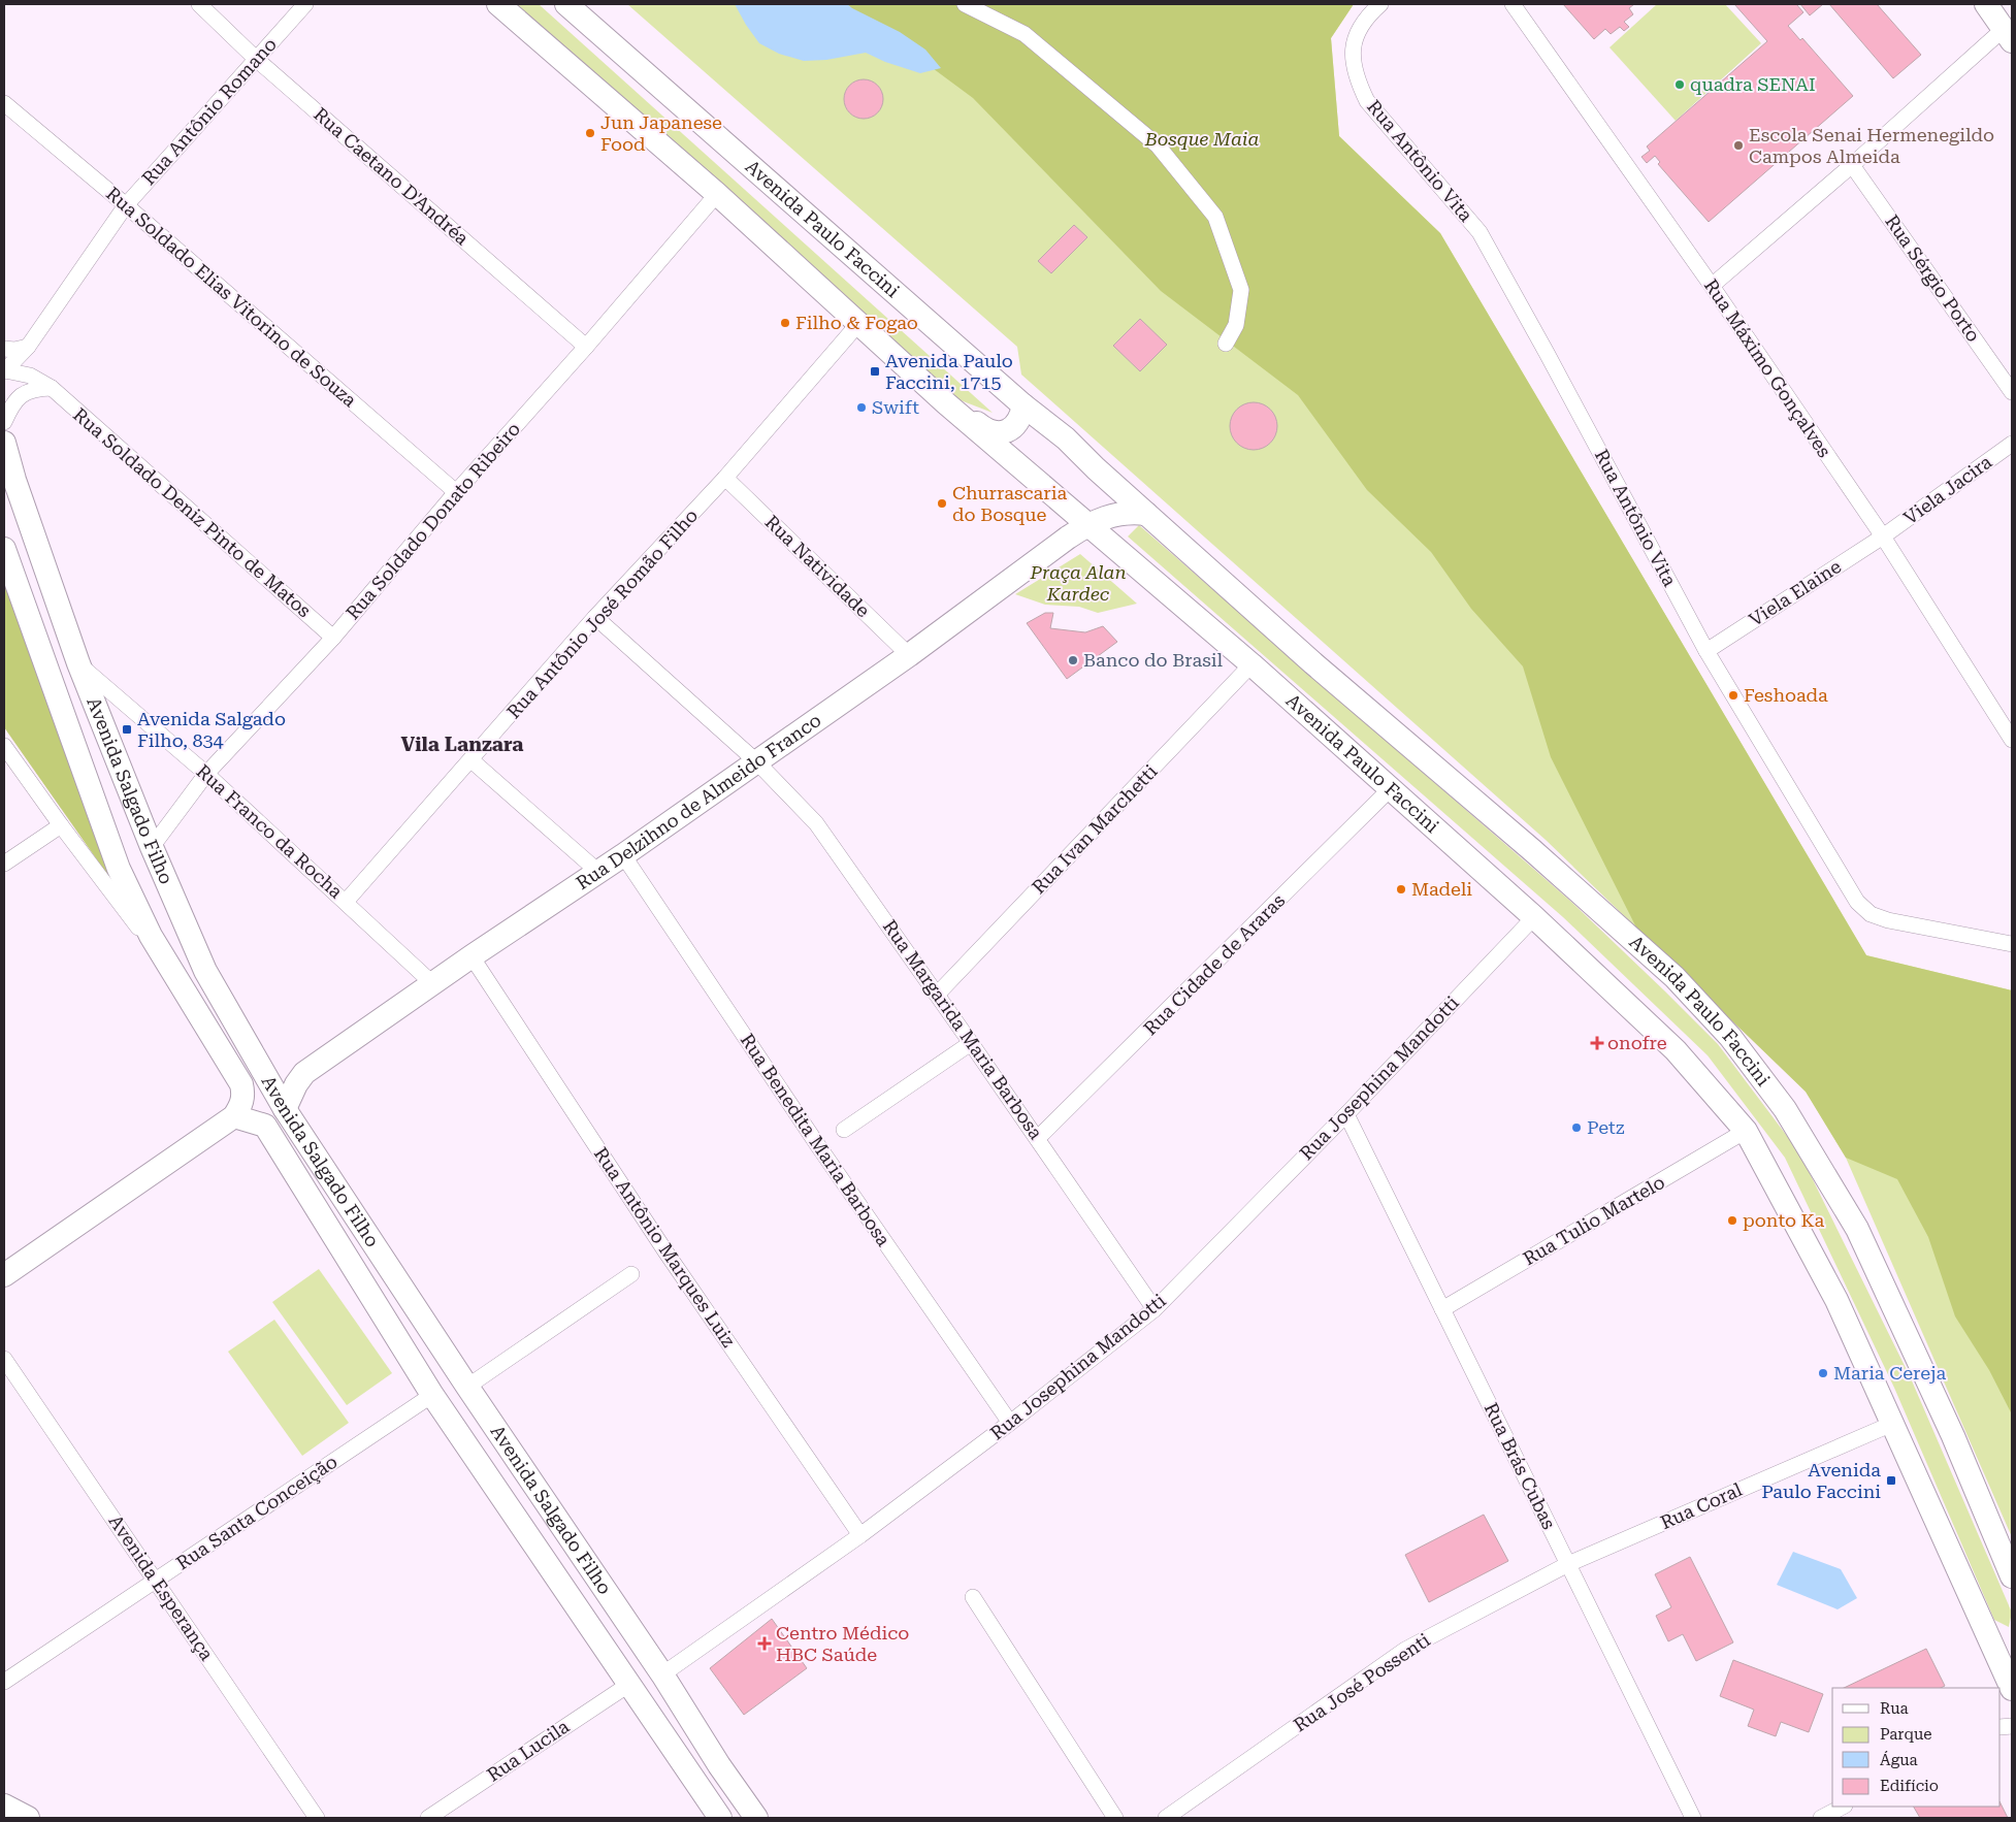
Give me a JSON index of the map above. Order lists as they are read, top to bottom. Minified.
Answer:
{"streets":{"main road":["Avenida Paulo Faccini","Avenida Salgado Filho","Rua Delzihno de Almeido Franco"],"street":["Rua Antônio Romano","Rua Antônio Vita","Rua Caetano D'Andréa","Rua Sérgio Porto","Rua Soldado Elias Vitorino de Souza","Rua Máximo Gonçalves","Viela Jacira","Rua Soldado Deniz Pinto de Matos","Rua Soldado Donato Ribeiro","Rua Natividade","Viela Elaine","Rua Antônio José Romão Filho","Rua Ivan Marchetti","Rua Franco da Rocha","Rua Cidade de Araras","Rua Margarida Maria Barbosa","Rua Josephina Mandotti","Rua Benedita Maria Barbosa","Rua Tulio Martelo","Rua Antônio Marques Luiz","Rua Brás Cubas","Rua Coral","Rua Santa Conceição","Avenida Esperança","Rua José Possenti","Rua Lucila"]},"crossings":[["Rua Antônio Romano","Rua Caetano D'Andréa"],["Rua Antônio Romano","Rua Soldado Elias Vitorino de Souza"],["Rua Antônio Romano","Rua Soldado Deniz Pinto de Matos"],["Rua Antônio Vita","Viela Elaine"],["Rua Caetano D'Andréa","Rua Soldado Donato Ribeiro"],["Avenida Paulo Faccini","Rua Soldado Donato Ribeiro"],["Avenida Paulo Faccini","Rua Antônio José Romão Filho"],["Avenida Paulo Faccini","Rua Delzihno de Almeido Franco"],["Avenida Paulo Faccini","Rua Ivan Marchetti"],["Avenida Paulo Faccini","Rua Cidade de Araras"],["Avenida Paulo Faccini","Rua Josephina Mandotti"],["Avenida Paulo Faccini","Rua Tulio Martelo"],["Avenida Paulo Faccini","Rua Coral"],["Rua Soldado Elias Vitorino de Souza","Rua Soldado Donato Ribeiro"],["Rua Máximo Gonçalves","Viela Jacira"],["Rua Máximo Gonçalves","Viela Elaine"],["Viela Jacira","Viela Elaine"],["Rua Soldado Deniz Pinto de Matos","Rua Soldado Donato Ribeiro"],["Rua Soldado Donato Ribeiro","Avenida Salgado Filho"],["Rua Soldado Donato Ribeiro","Rua Franco da Rocha"],["Rua Natividade","Rua Antônio José Romão Filho"],["Rua Natividade","Rua Delzihno de Almeido Franco"],["Rua Antônio José Romão Filho","Rua Franco da Rocha"],["Rua Antônio José Romão Filho","Rua Margarida Maria Barbosa"],["Avenida Salgado Filho","Rua Delzihno de Almeido Franco"],["Avenida Salgado Filho","Rua Franco da Rocha"],["Avenida Salgado Filho","Rua Josephina Mandotti"],["Avenida Salgado Filho","Rua Santa Conceição"],["Avenida Salgado Filho","Rua Lucila"],["Rua Delzihno de Almeido Franco","Rua Franco da Rocha"],["Rua Delzihno de Almeido Franco","Rua Margarida Maria Barbosa"],["Rua Delzihno de Almeido Franco","Rua Benedita Maria Barbosa"],["Rua Delzihno de Almeido Franco","Rua Antônio Marques Luiz"],["Rua Ivan Marchetti","Rua Margarida Maria Barbosa"],["Rua Cidade de Araras","Rua Margarida Maria Barbosa"],["Rua Margarida Maria Barbosa","Rua Josephina Mandotti"],["Rua Josephina Mandotti","Rua Benedita Maria Barbosa"],["Rua Josephina Mandotti","Rua Antônio Marques Luiz"],["Rua Josephina Mandotti","Rua Brás Cubas"],["Rua Tulio Martelo","Rua Brás Cubas"],["Rua Brás Cubas","Rua Coral"],["Rua Brás Cubas","Rua José Possenti"],["Rua Coral","Rua José Possenti"],["Rua Santa Conceição","Avenida Esperança"]],"districts":["Vila Lanzara"],"parks":["Bosque Maia","Praça Alan Kardec"],"places":{"other":["quadra SENAI","Jun Japanese Food","Escola Senai Hermenegildo Campos Almeida","Filho & Fogao","Swift","Churrascaria do Bosque","Banco do Brasil","Feshoada","Madeli","Petz","ponto Ka","Maria Cereja"],"transit":["Avenida Paulo Faccini, 1715","Avenida Salgado Filho, 834","Avenida Paulo Faccini"],"health":["onofre","Centro Médico HBC Saúde"]},"legend":["Rua","Parque","Água","Edifício"]}
